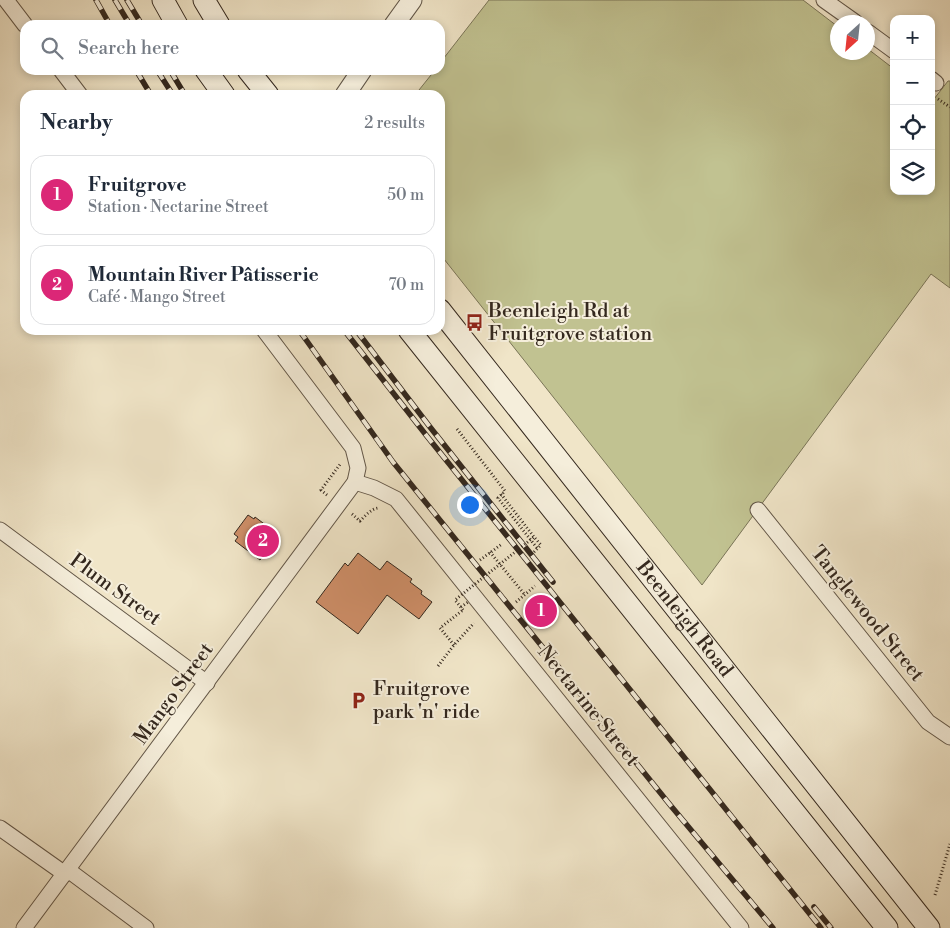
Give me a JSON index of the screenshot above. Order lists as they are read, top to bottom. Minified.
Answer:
{"streets":{"main road":["Beenleigh Road"],"street":["Plum Street","Tanglewood Street","Mango Street","Nectarine Street"]},"crossings":[["Plum Street","Mango Street"],["Mango Street","Nectarine Street"]],"places":{"bus stop":["Beenleigh Rd at Fruitgrove station"],"parking":["Fruitgrove park 'n' ride"]},"north":"bottom left","page":{"map_buttons":["+","−"],"search":"Search here","heading":["Nearby","2 results"],"list":[{"mark":"1","name":"Fruitgrove","note":"Station · Nectarine Street","value":"50 m"},{"mark":"2","name":"Mountain River Pâtisserie","note":"Café · Mango Street","value":"70 m"}],"pins":["2","1"]}}
